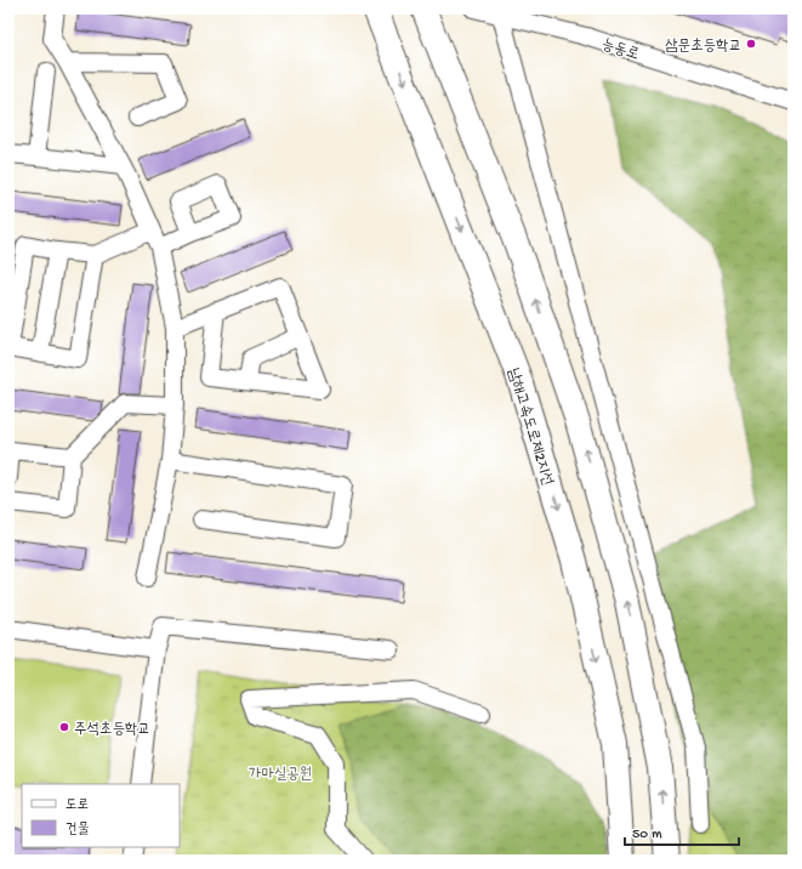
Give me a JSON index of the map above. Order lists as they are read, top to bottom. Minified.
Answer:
{"streets":{"highway":["남해고속도로제2지선"],"street":["능동로"]},"parks":["가마실공원"],"places":["삼문초등학교","주석초등학교"],"legend":["도로","건물"],"scale_bar":"50 m"}
